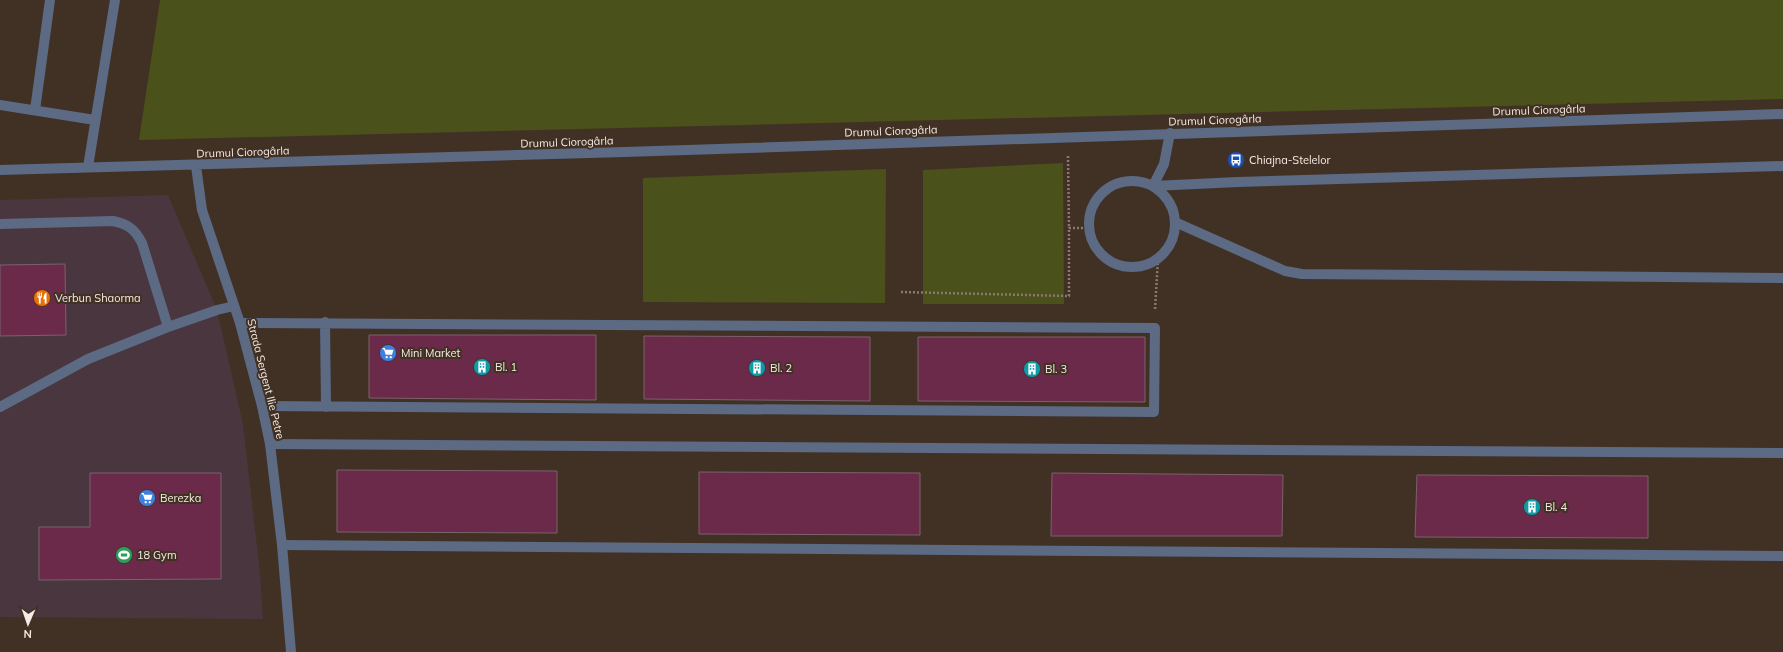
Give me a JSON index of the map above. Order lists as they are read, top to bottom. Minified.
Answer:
{"streets":{"street":["Drumul Ciorogârla","Strada Sergent Ilie Petre"]},"crossings":[["Drumul Ciorogârla","Strada Sergent Ilie Petre"]],"places":{"bus stop":["Chiajna-Stelelor"],"restaurant":["Verbun Shaorma"],"supermarket":["Mini Market","Berezka"],"building":["Bl. 1","Bl. 2","Bl. 3","Bl. 4"],"sports":["18 Gym"]},"north":"bottom"}
